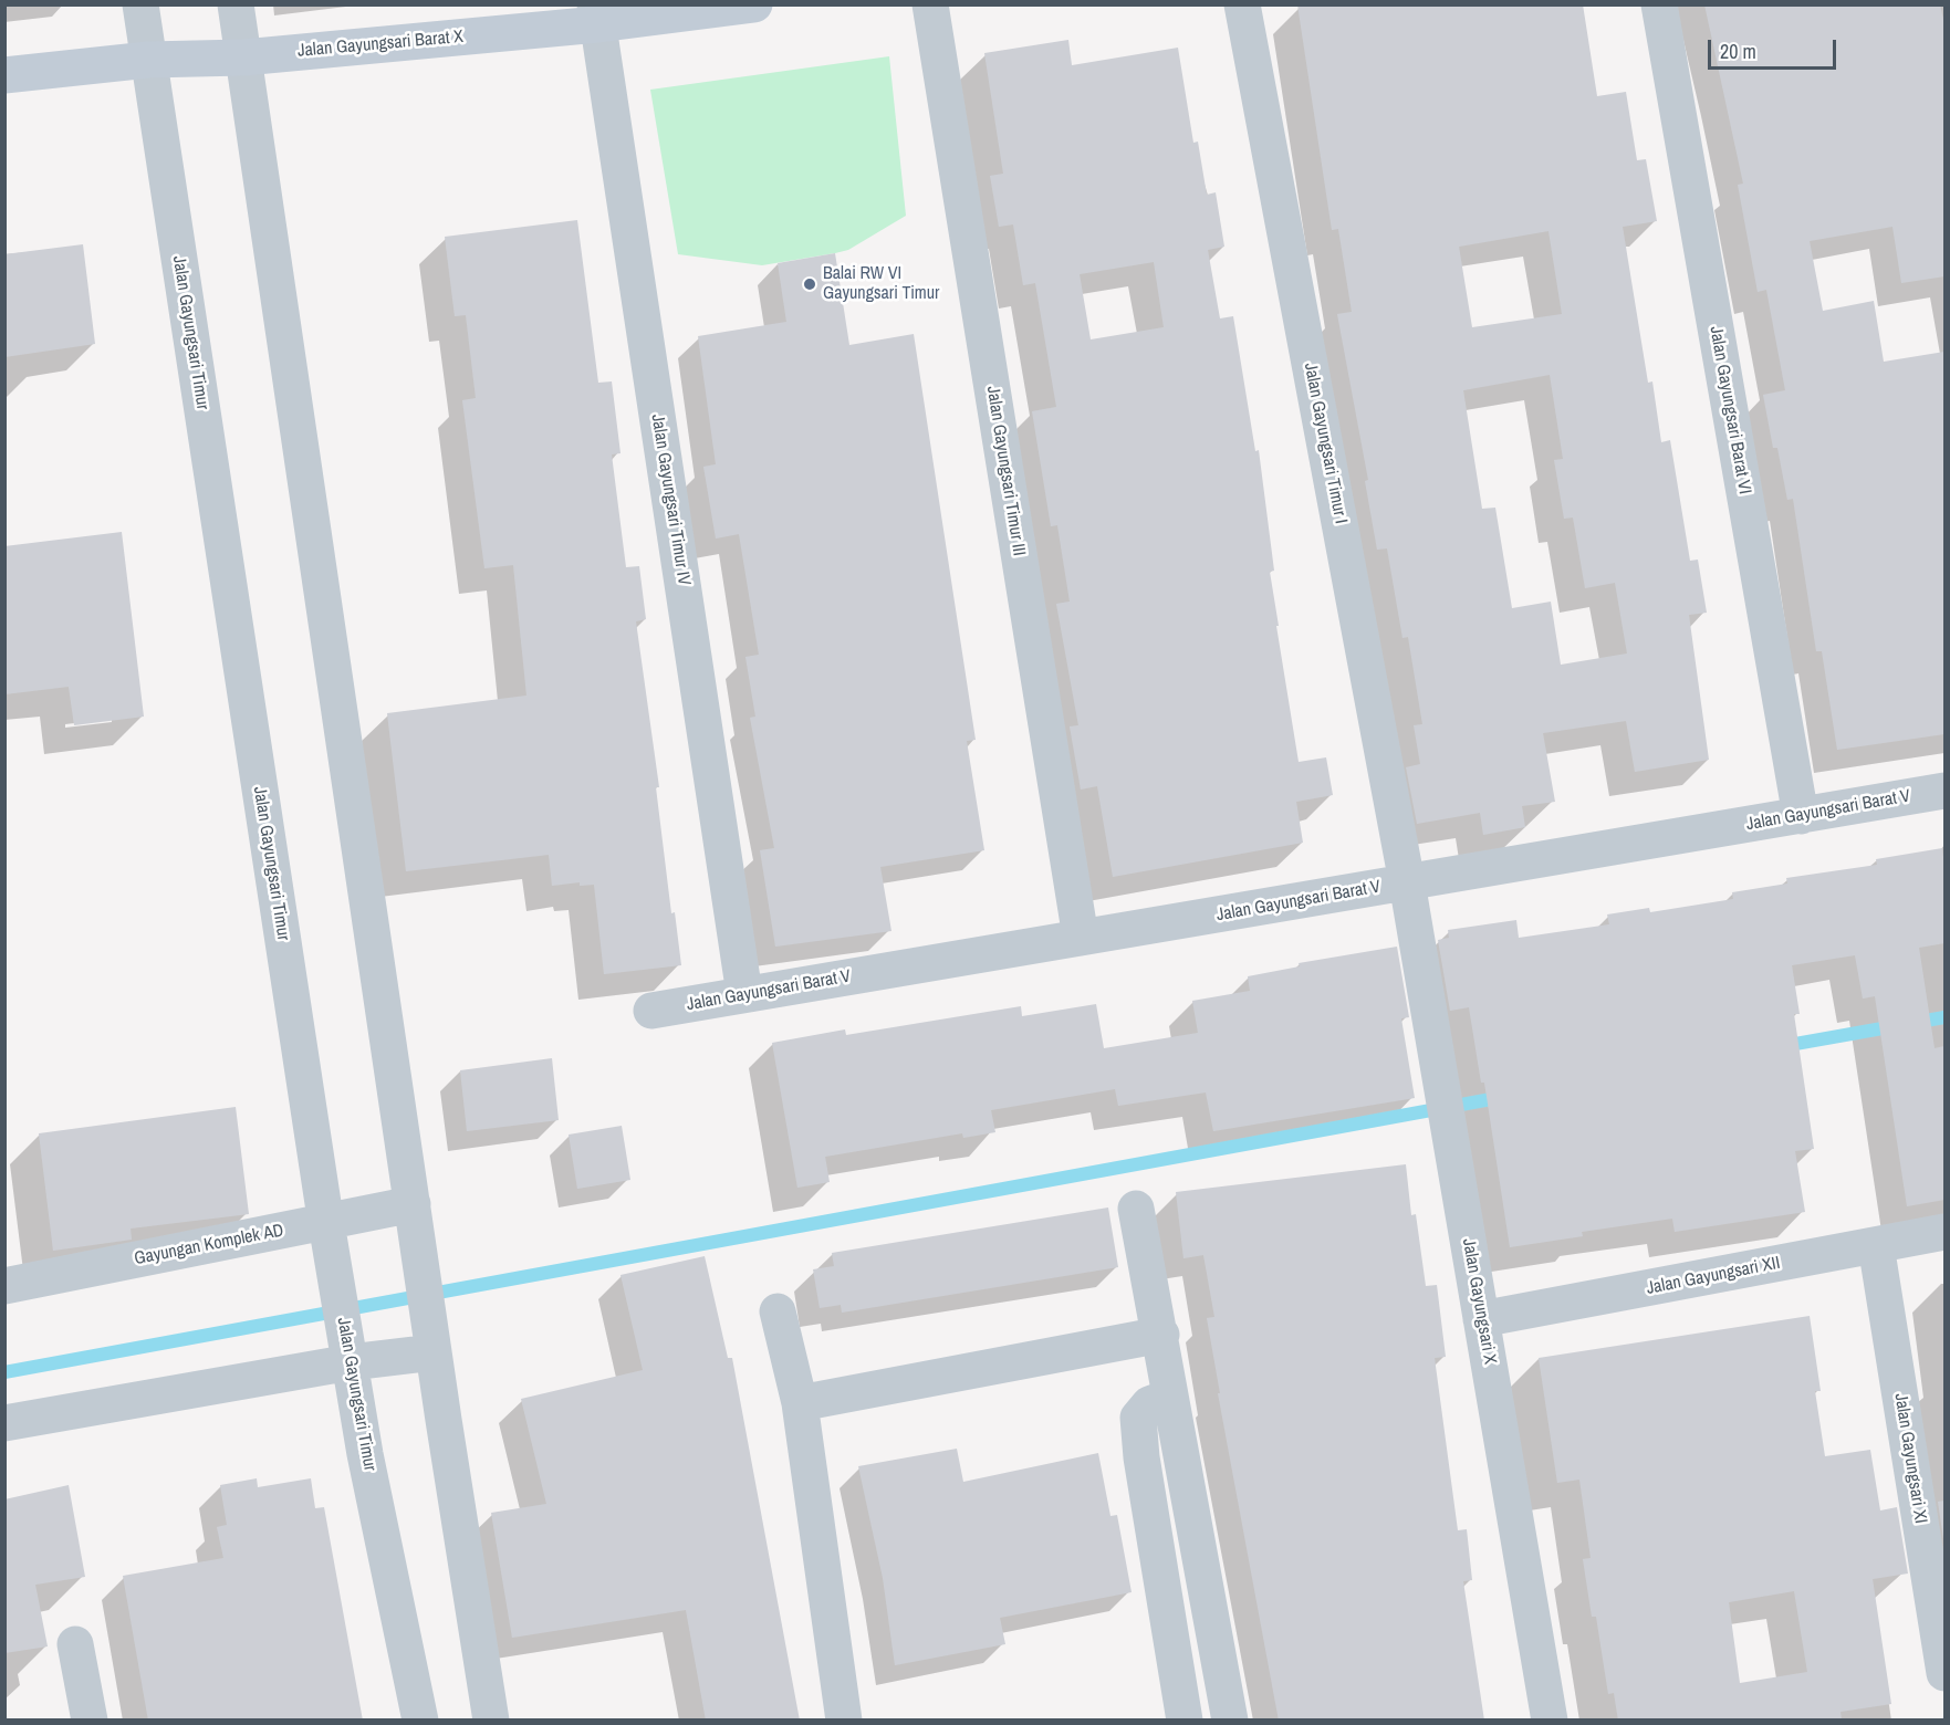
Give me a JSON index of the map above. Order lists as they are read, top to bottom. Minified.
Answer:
{"streets":{"street":["Jalan Gayungsari Barat X","Jalan Gayungsari Timur","Jalan Gayungsari Barat VI","Jalan Gayungsari Timur I","Jalan Gayungsari Timur III","Jalan Gayungsari Timur IV","Jalan Gayungsari Barat V","Gayungan Komplek AD","Jalan Gayungsari XII","Jalan Gayungsari X","Jalan Gayungsari XI"]},"crossings":[["Jalan Gayungsari Barat X","Jalan Gayungsari Timur"],["Jalan Gayungsari Barat X","Jalan Gayungsari Timur IV"],["Jalan Gayungsari Timur","Gayungan Komplek AD"],["Jalan Gayungsari Barat VI","Jalan Gayungsari Barat V"],["Jalan Gayungsari Timur I","Jalan Gayungsari Barat V"],["Jalan Gayungsari Timur I","Jalan Gayungsari X"],["Jalan Gayungsari Timur III","Jalan Gayungsari Barat V"],["Jalan Gayungsari Timur IV","Jalan Gayungsari Barat V"],["Jalan Gayungsari Barat V","Jalan Gayungsari X"],["Jalan Gayungsari XII","Jalan Gayungsari X"],["Jalan Gayungsari XII","Jalan Gayungsari XI"]],"places":["Balai RW VI Gayungsari Timur"],"scale_bar":"20 m"}
